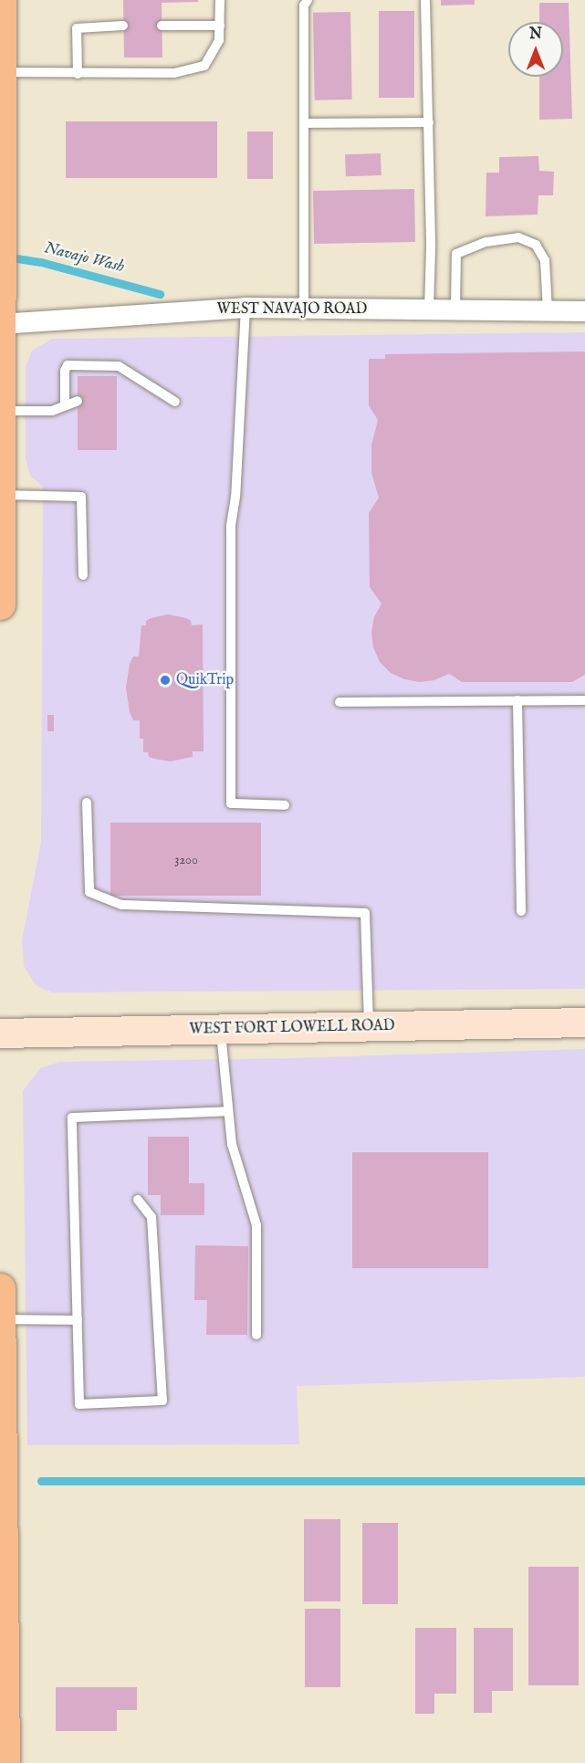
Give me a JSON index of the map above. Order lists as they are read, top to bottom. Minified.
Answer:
{"streets":{"main road":["WEST FORT LOWELL ROAD"],"street":["WEST NAVAJO ROAD"]},"water":["Navajo Wash"],"places":["QuikTrip"],"house_numbers":["3200"],"north":"top"}
